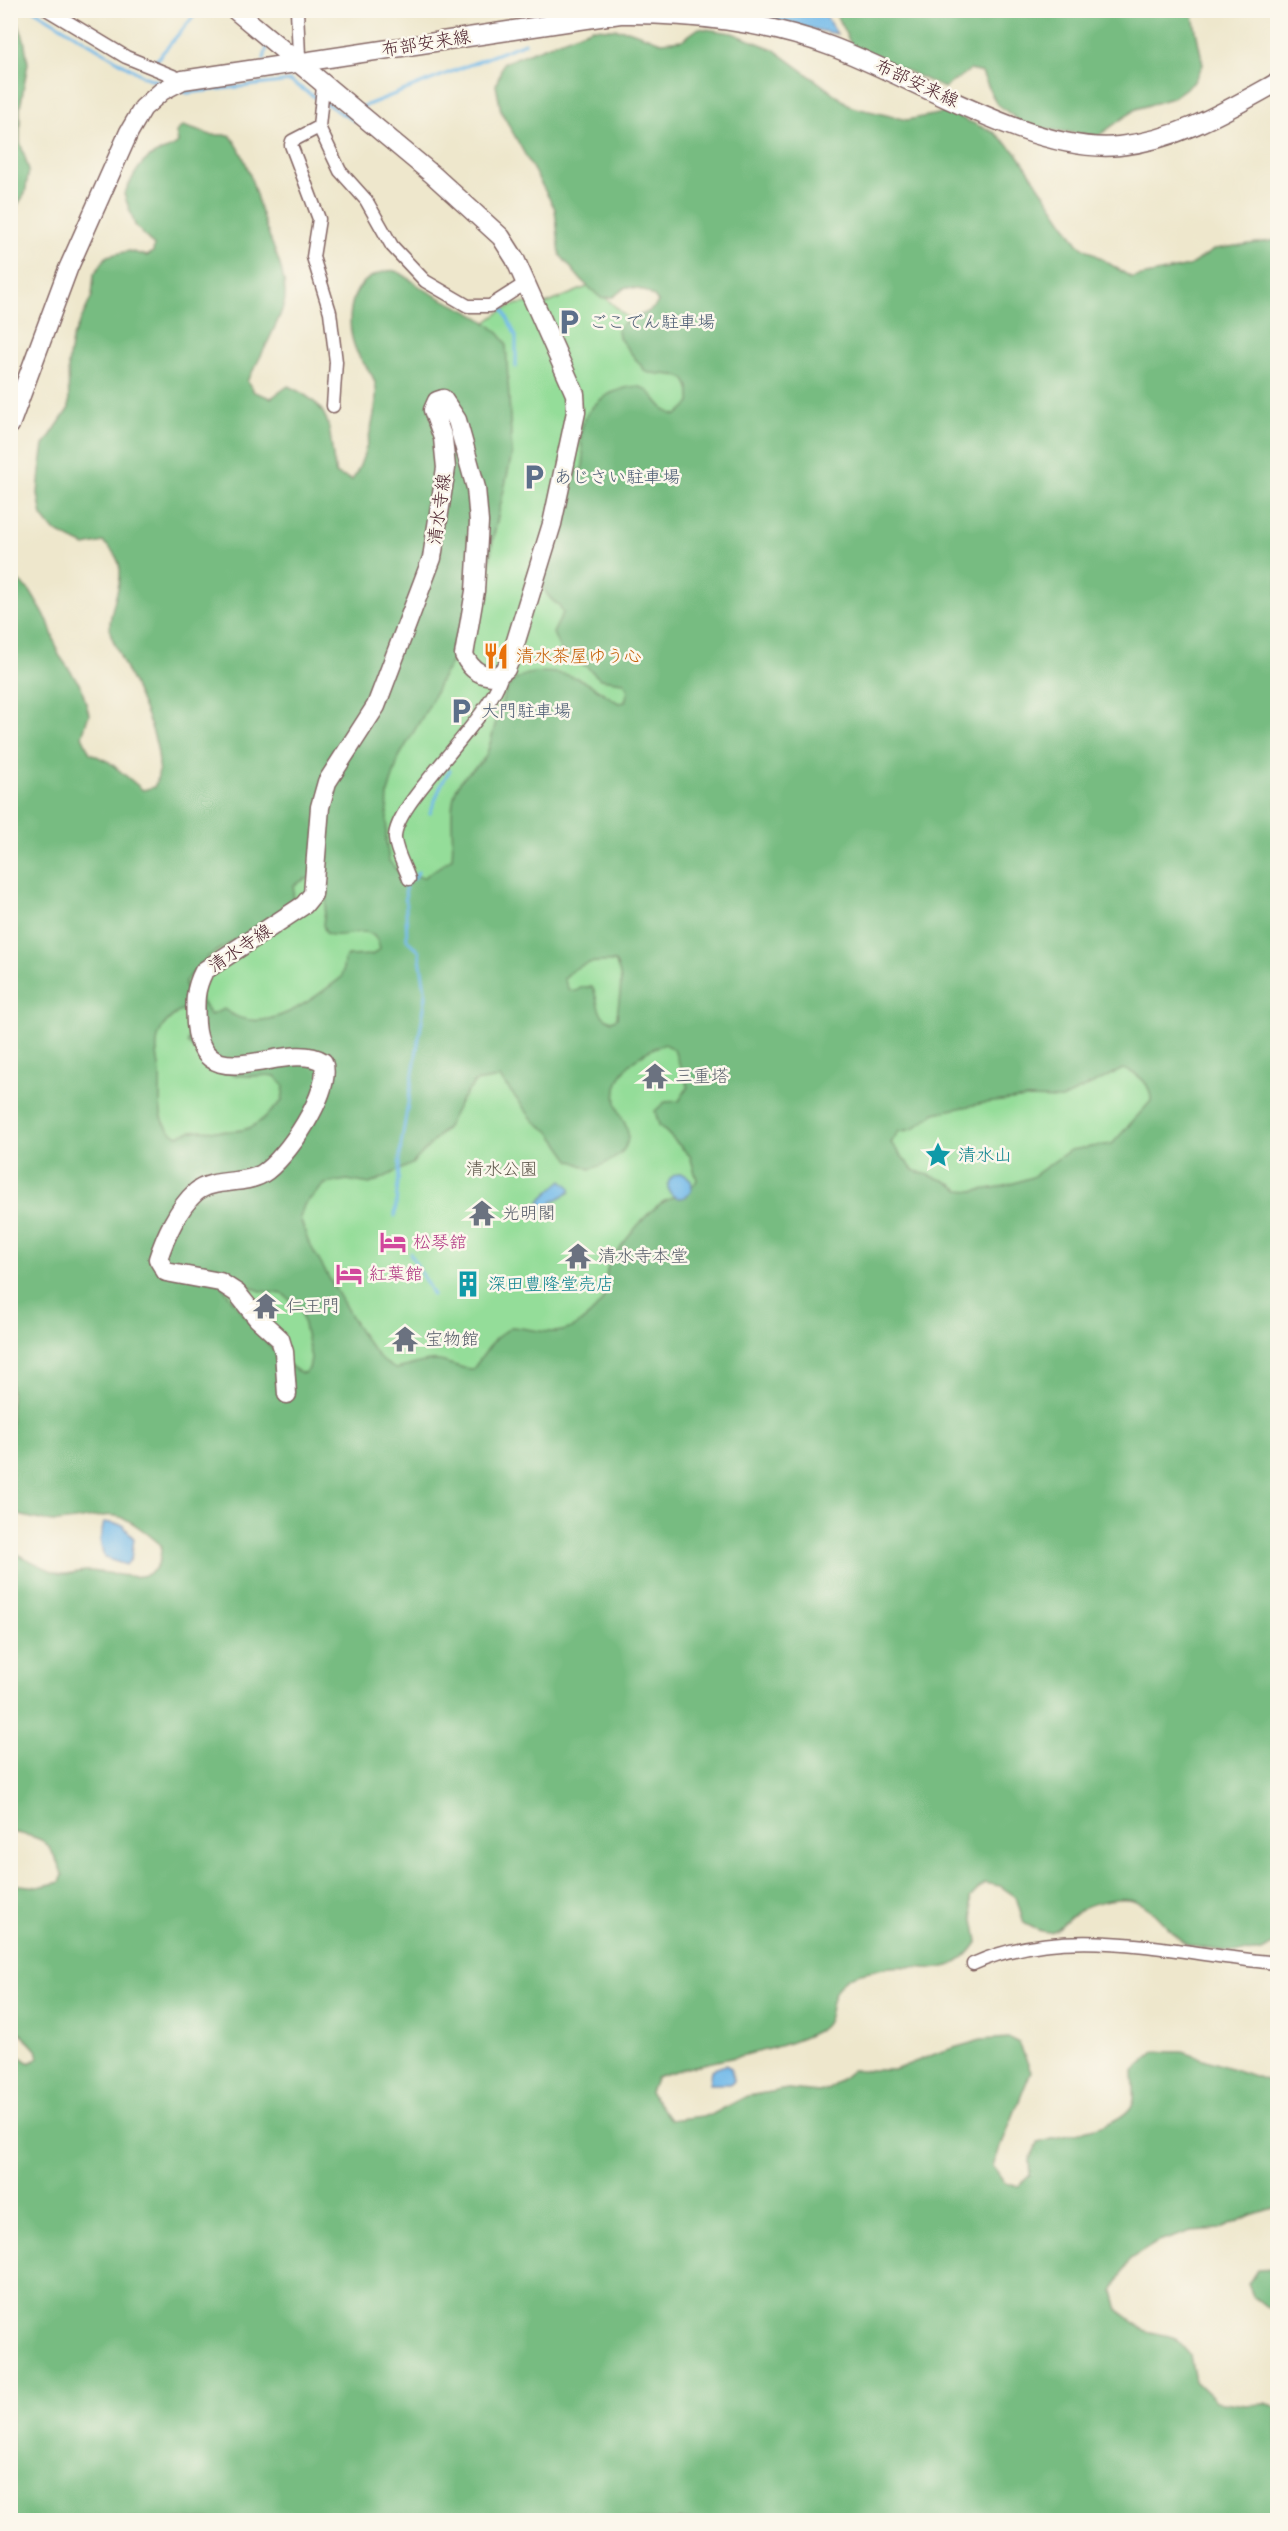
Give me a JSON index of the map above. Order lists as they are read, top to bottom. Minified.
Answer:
{"streets":{"main road":["布部安来線","清水寺線"]},"parks":["清水公園"],"places":{"parking":["ごこでん駐車場","あじさい駐車場","大門駐車場"],"restaurant":["清水茶屋ゆう心"],"temple":["三重塔","光明閣","清水寺本堂","仁王門","宝物館"],"place":["清水山"],"hotel":["松琴舘","紅葉館"],"building":["深田豊隆堂売店"]}}
